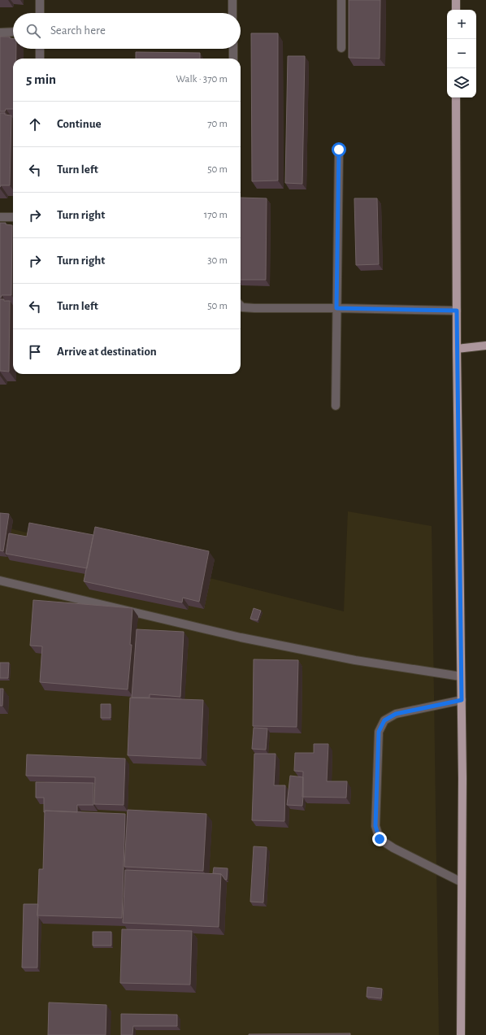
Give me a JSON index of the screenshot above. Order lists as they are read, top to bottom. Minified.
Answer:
{"page":{"map_buttons":["+","−"],"search":"Search here","heading":["5 min","Walk · 370 m"],"list":[["Continue","70 m"],["Turn left","50 m"],["Turn right","170 m"],["Turn right","30 m"],["Turn left","50 m"],"Arrive at destination"]}}
